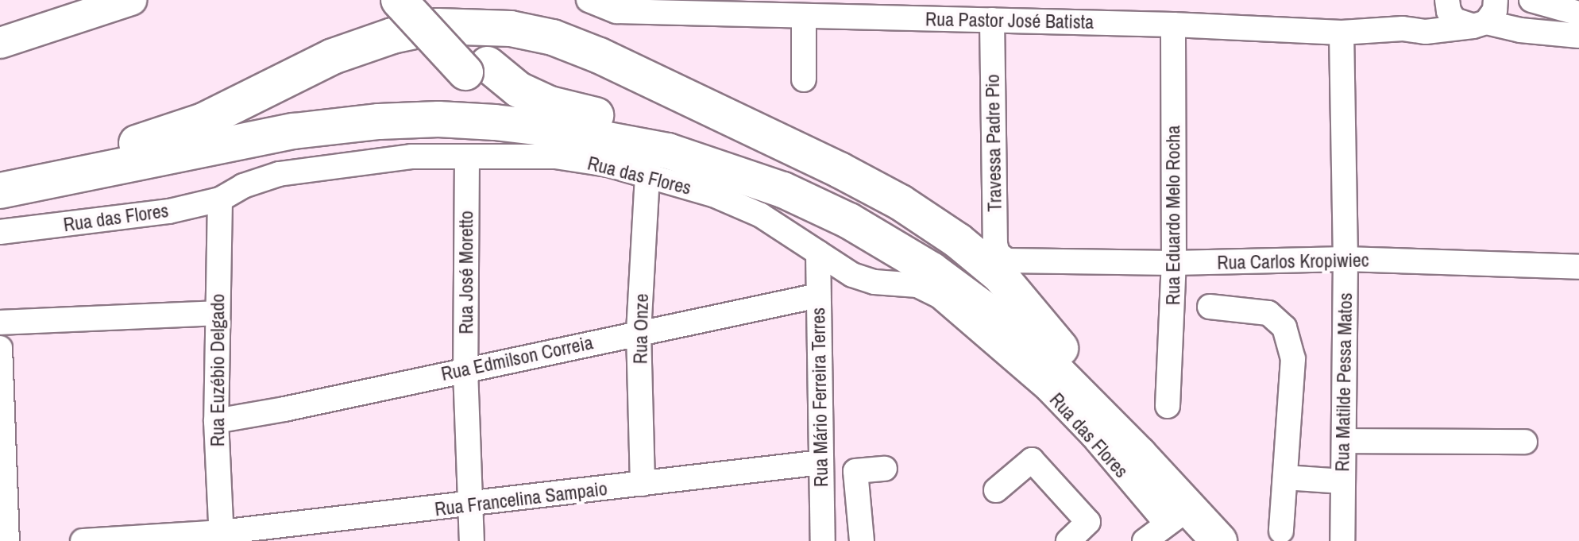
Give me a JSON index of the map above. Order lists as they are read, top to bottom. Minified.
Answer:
{"streets":{"street":["Rua Pastor José Batista","Travessa Padre Pio","Rua das Flores","Rua Eduardo Melo Rocha","Rua Carlos Kropiwiec","Rua José Moretto","Rua Onze","Rua Edmilson Correia","Rua Euzébio Delgado","Rua Matilde Pessa Matos","Rua Mário Ferreira Terres","Rua Francelina Sampaio"]},"crossings":[["Rua Pastor José Batista","Travessa Padre Pio"],["Rua Pastor José Batista","Rua Eduardo Melo Rocha"],["Rua Pastor José Batista","Rua Matilde Pessa Matos"],["Travessa Padre Pio","Rua Carlos Kropiwiec"],["Rua das Flores","Rua José Moretto"],["Rua das Flores","Rua Onze"],["Rua das Flores","Rua Euzébio Delgado"],["Rua das Flores","Rua Mário Ferreira Terres"],["Rua Eduardo Melo Rocha","Rua Carlos Kropiwiec"],["Rua Carlos Kropiwiec","Rua Matilde Pessa Matos"],["Rua José Moretto","Rua Edmilson Correia"],["Rua José Moretto","Rua Francelina Sampaio"],["Rua Onze","Rua Edmilson Correia"],["Rua Onze","Rua Francelina Sampaio"],["Rua Edmilson Correia","Rua Euzébio Delgado"],["Rua Edmilson Correia","Rua Mário Ferreira Terres"],["Rua Euzébio Delgado","Rua Francelina Sampaio"],["Rua Mário Ferreira Terres","Rua Francelina Sampaio"]]}
